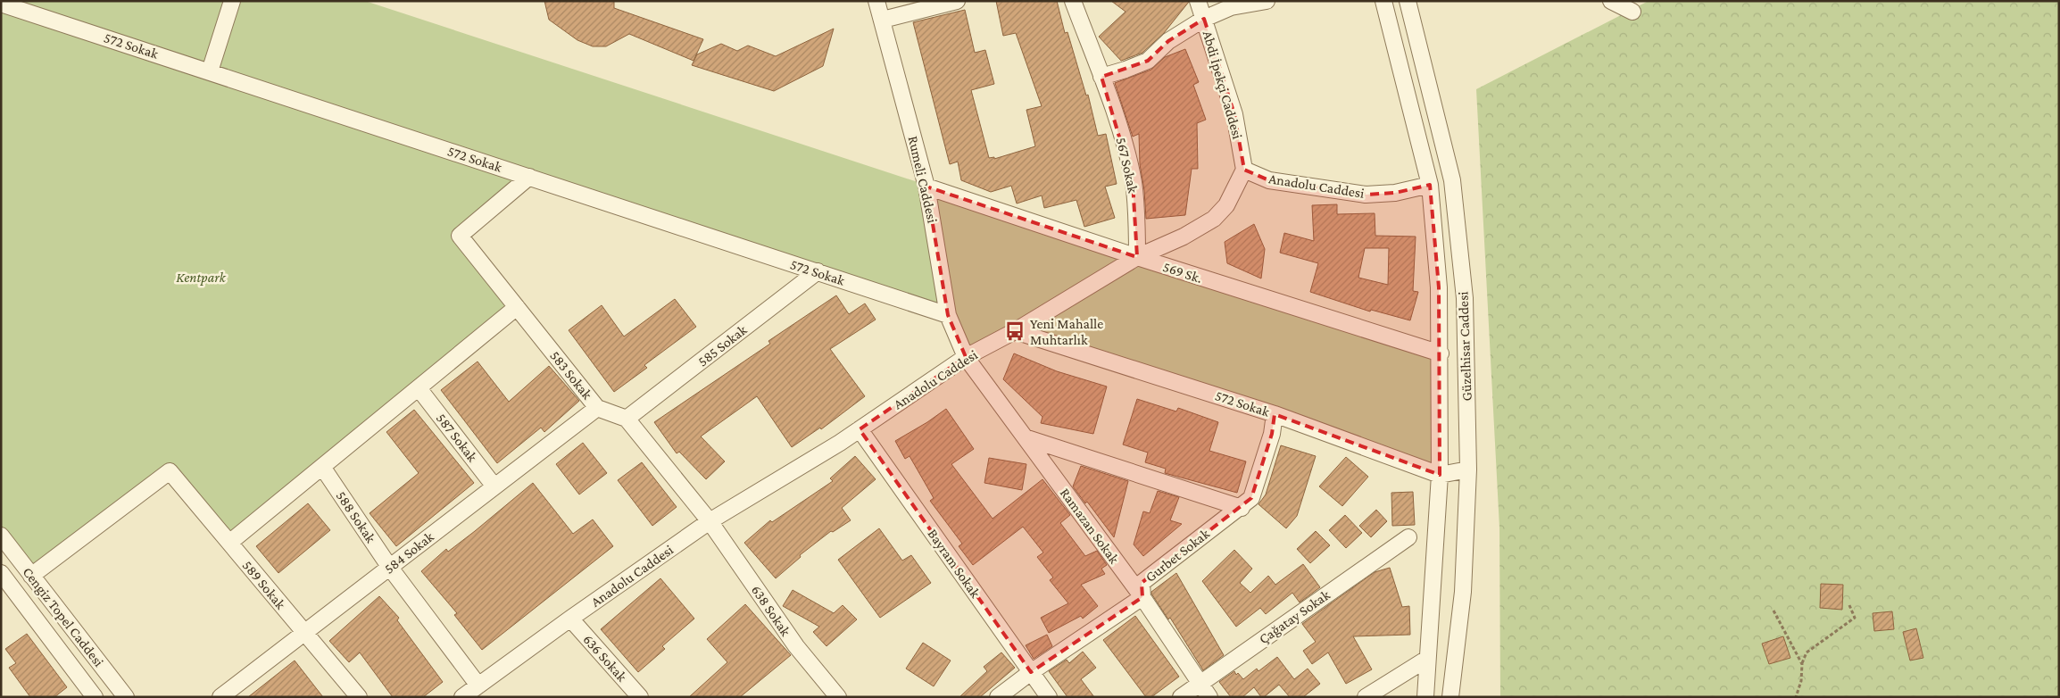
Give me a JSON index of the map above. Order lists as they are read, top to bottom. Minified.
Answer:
{"streets":{"street":["572 Sokak","Abdi İpekçi Caddesi","567 Sokak","Rumeli Caddesi","Anadolu Caddesi","569 Sk.","585 Sokak","Güzelhisar Caddesi","583 Sokak","587 Sokak","588 Sokak","Ramazan Sokak","584 Sokak","Gurbet Sokak","Bayram Sokak","589 Sokak","638 Sokak","Cengiz Topel Caddesi","Çağatay Sokak","636 Sokak"]},"crossings":[["572 Sokak","Rumeli Caddesi"],["572 Sokak","Anadolu Caddesi"],["572 Sokak","585 Sokak"],["572 Sokak","Güzelhisar Caddesi"],["572 Sokak","583 Sokak"],["572 Sokak","Gurbet Sokak"],["Abdi İpekçi Caddesi","Anadolu Caddesi"],["567 Sokak","Anadolu Caddesi"],["567 Sokak","569 Sk."],["Rumeli Caddesi","Anadolu Caddesi"],["Rumeli Caddesi","569 Sk."],["Rumeli Caddesi","Ramazan Sokak"],["Anadolu Caddesi","569 Sk."],["Anadolu Caddesi","Güzelhisar Caddesi"],["Anadolu Caddesi","588 Sokak"],["Anadolu Caddesi","Ramazan Sokak"],["Anadolu Caddesi","Bayram Sokak"],["Anadolu Caddesi","638 Sokak"],["Anadolu Caddesi","636 Sokak"],["569 Sk.","Güzelhisar Caddesi"],["585 Sokak","583 Sokak"],["583 Sokak","584 Sokak"],["587 Sokak","584 Sokak"],["588 Sokak","584 Sokak"],["Ramazan Sokak","Gurbet Sokak"],["Ramazan Sokak","Çağatay Sokak"],["584 Sokak","589 Sokak"],["Gurbet Sokak","Bayram Sokak"],["589 Sokak","Cengiz Topel Caddesi"]],"parks":["Kentpark"],"places":{"bus stop":["Yeni Mahalle Muhtarlık"]}}
